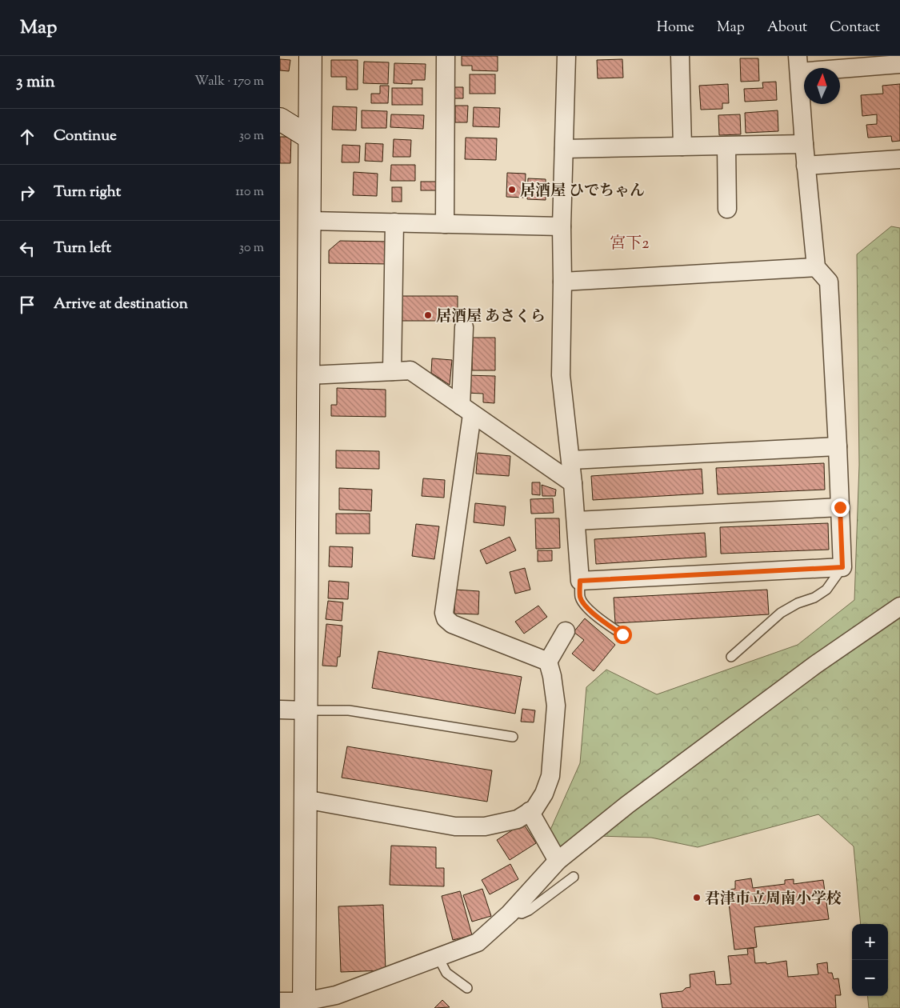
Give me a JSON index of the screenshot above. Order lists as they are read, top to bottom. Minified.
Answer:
{"districts":["宮下2"],"places":["居酒屋 ひでちゃん","居酒屋 あさくら","君津市立周南小学校"],"north":"top","page":{"header":"Map","nav":["Home","Map","About","Contact"],"heading":["3 min","Walk · 170 m"],"list":[["Continue","30 m"],["Turn right","110 m"],["Turn left","30 m"],"Arrive at destination"],"map_buttons":["+","−"]}}
